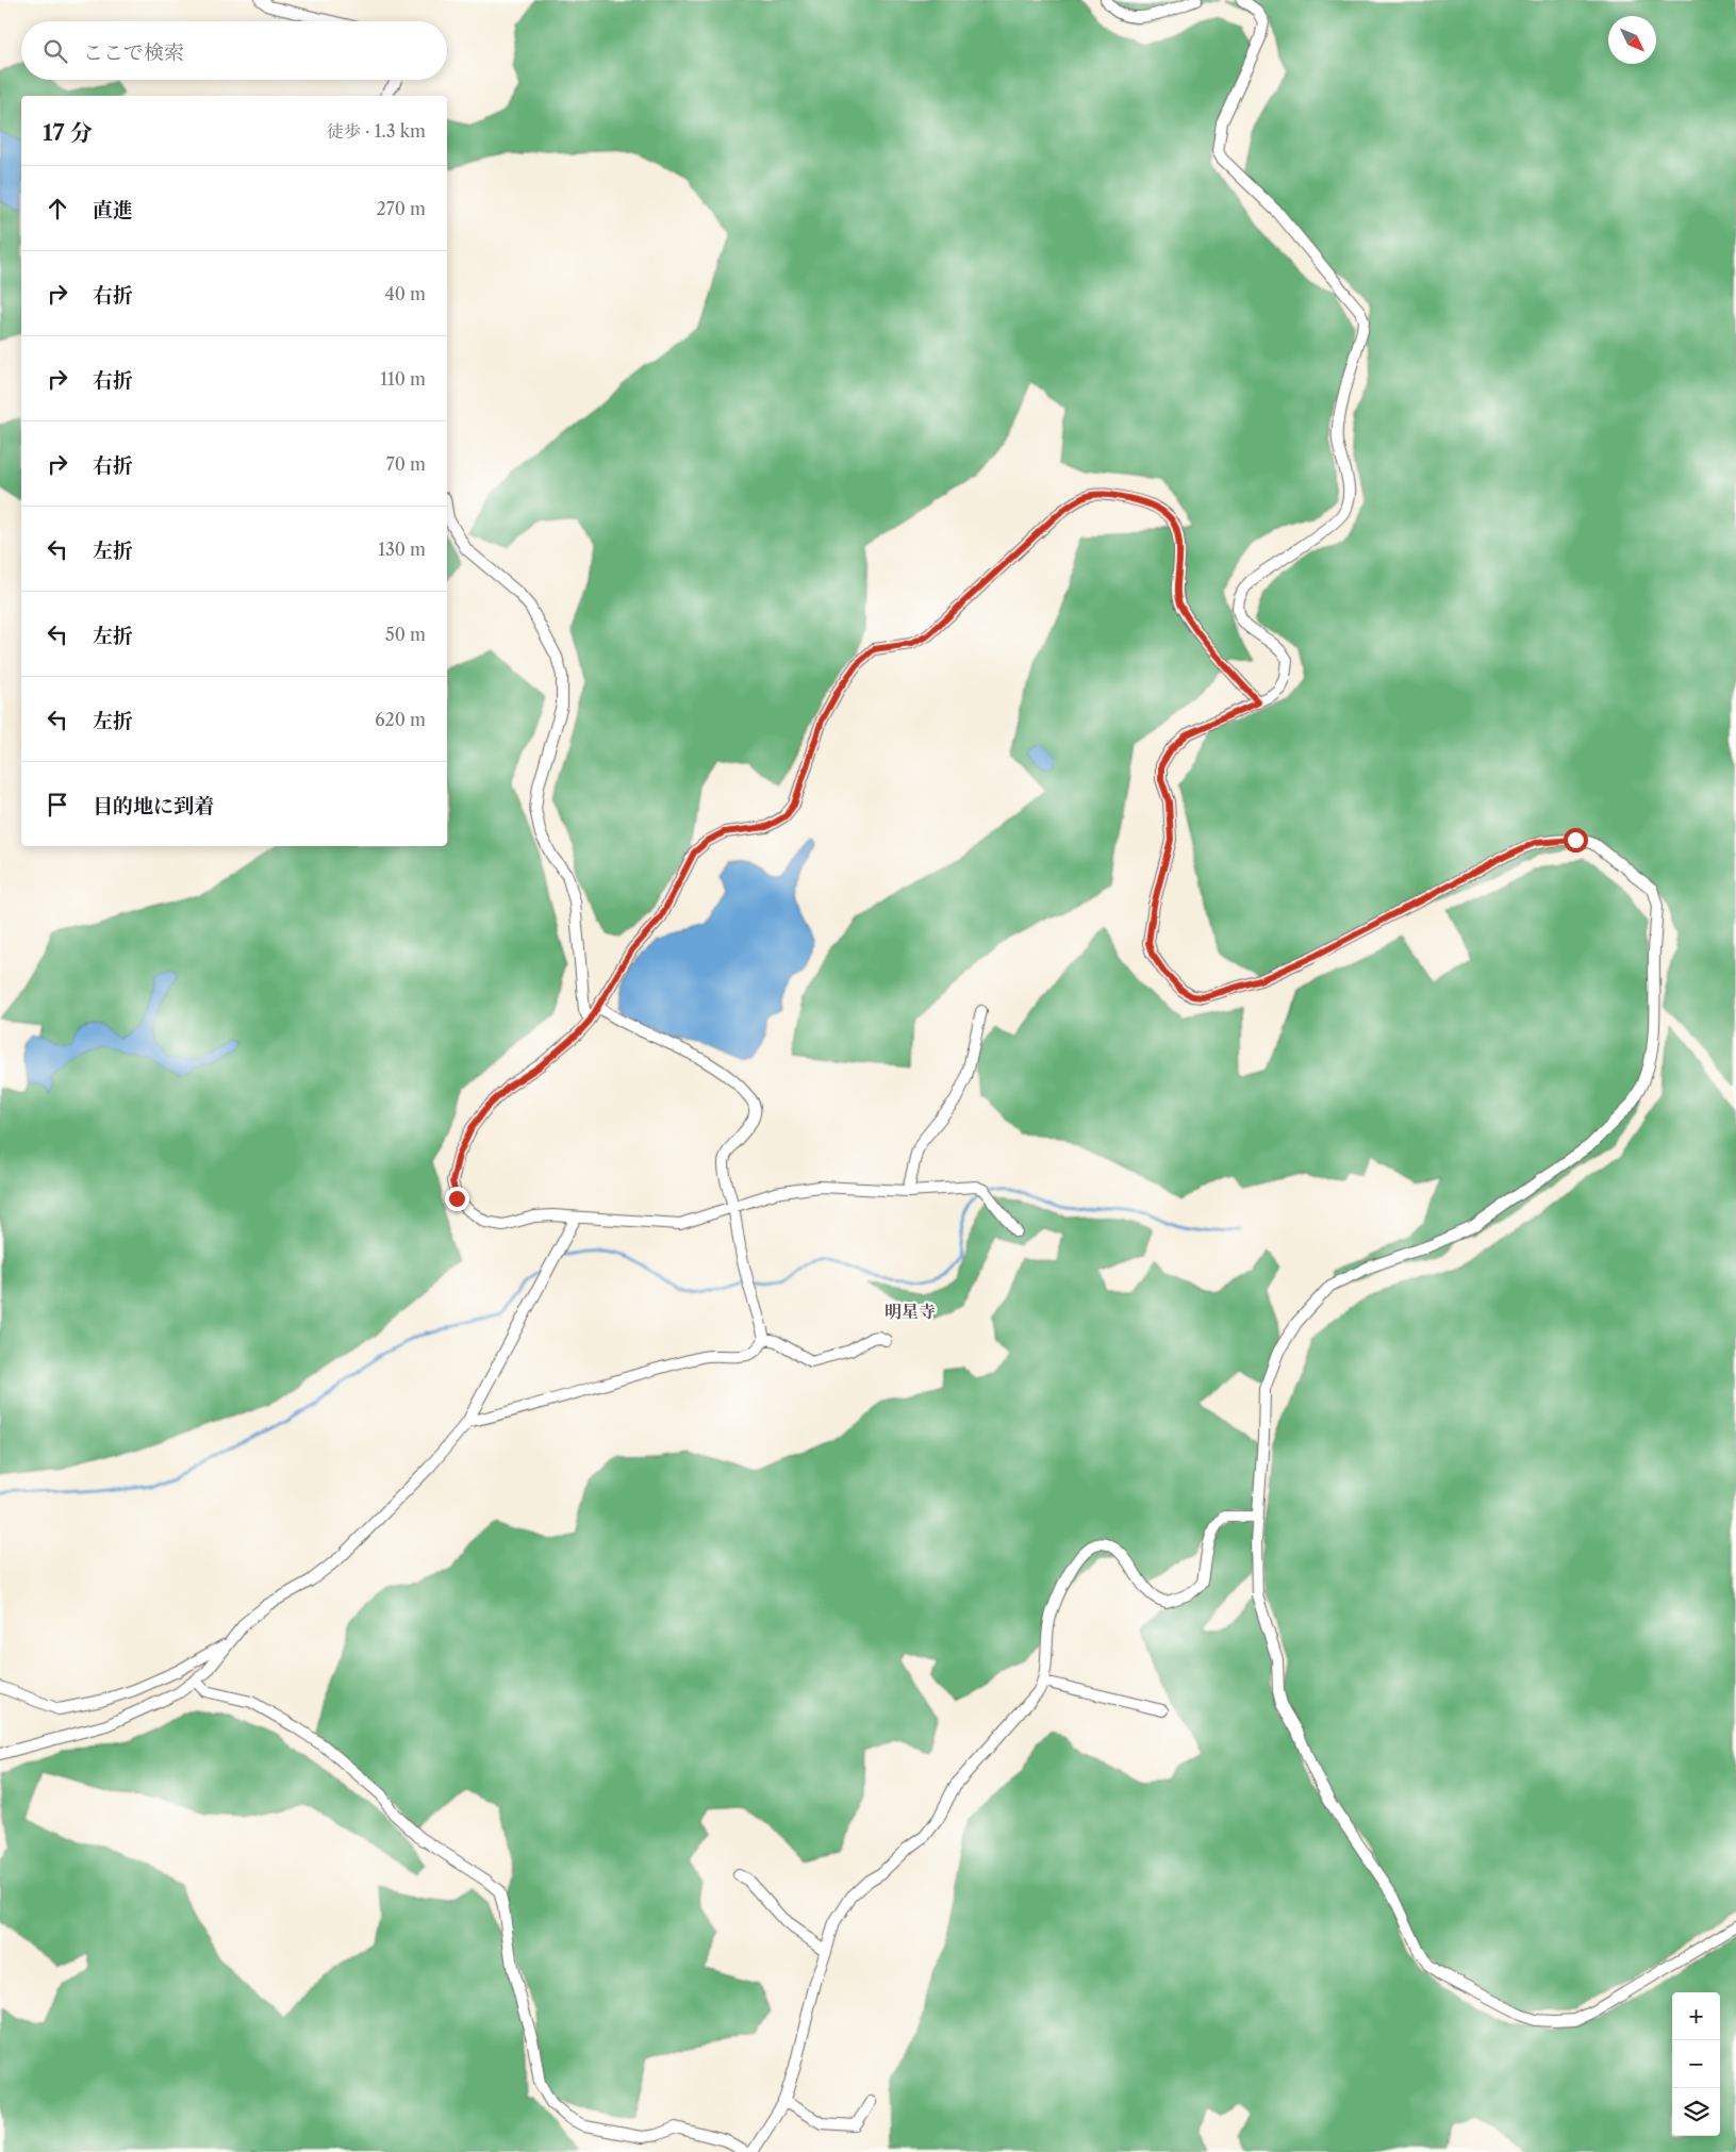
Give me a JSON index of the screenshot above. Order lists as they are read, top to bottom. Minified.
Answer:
{"districts":["明星寺"],"north":"bottom right","page":{"search":"ここで検索","heading":["17 分","徒歩 · 1.3 km"],"list":[["直進","270 m"],["右折","40 m"],["右折","110 m"],["右折","70 m"],["左折","130 m"],["左折","50 m"],["左折","620 m"],"目的地に到着"],"map_buttons":["+","−"]}}
